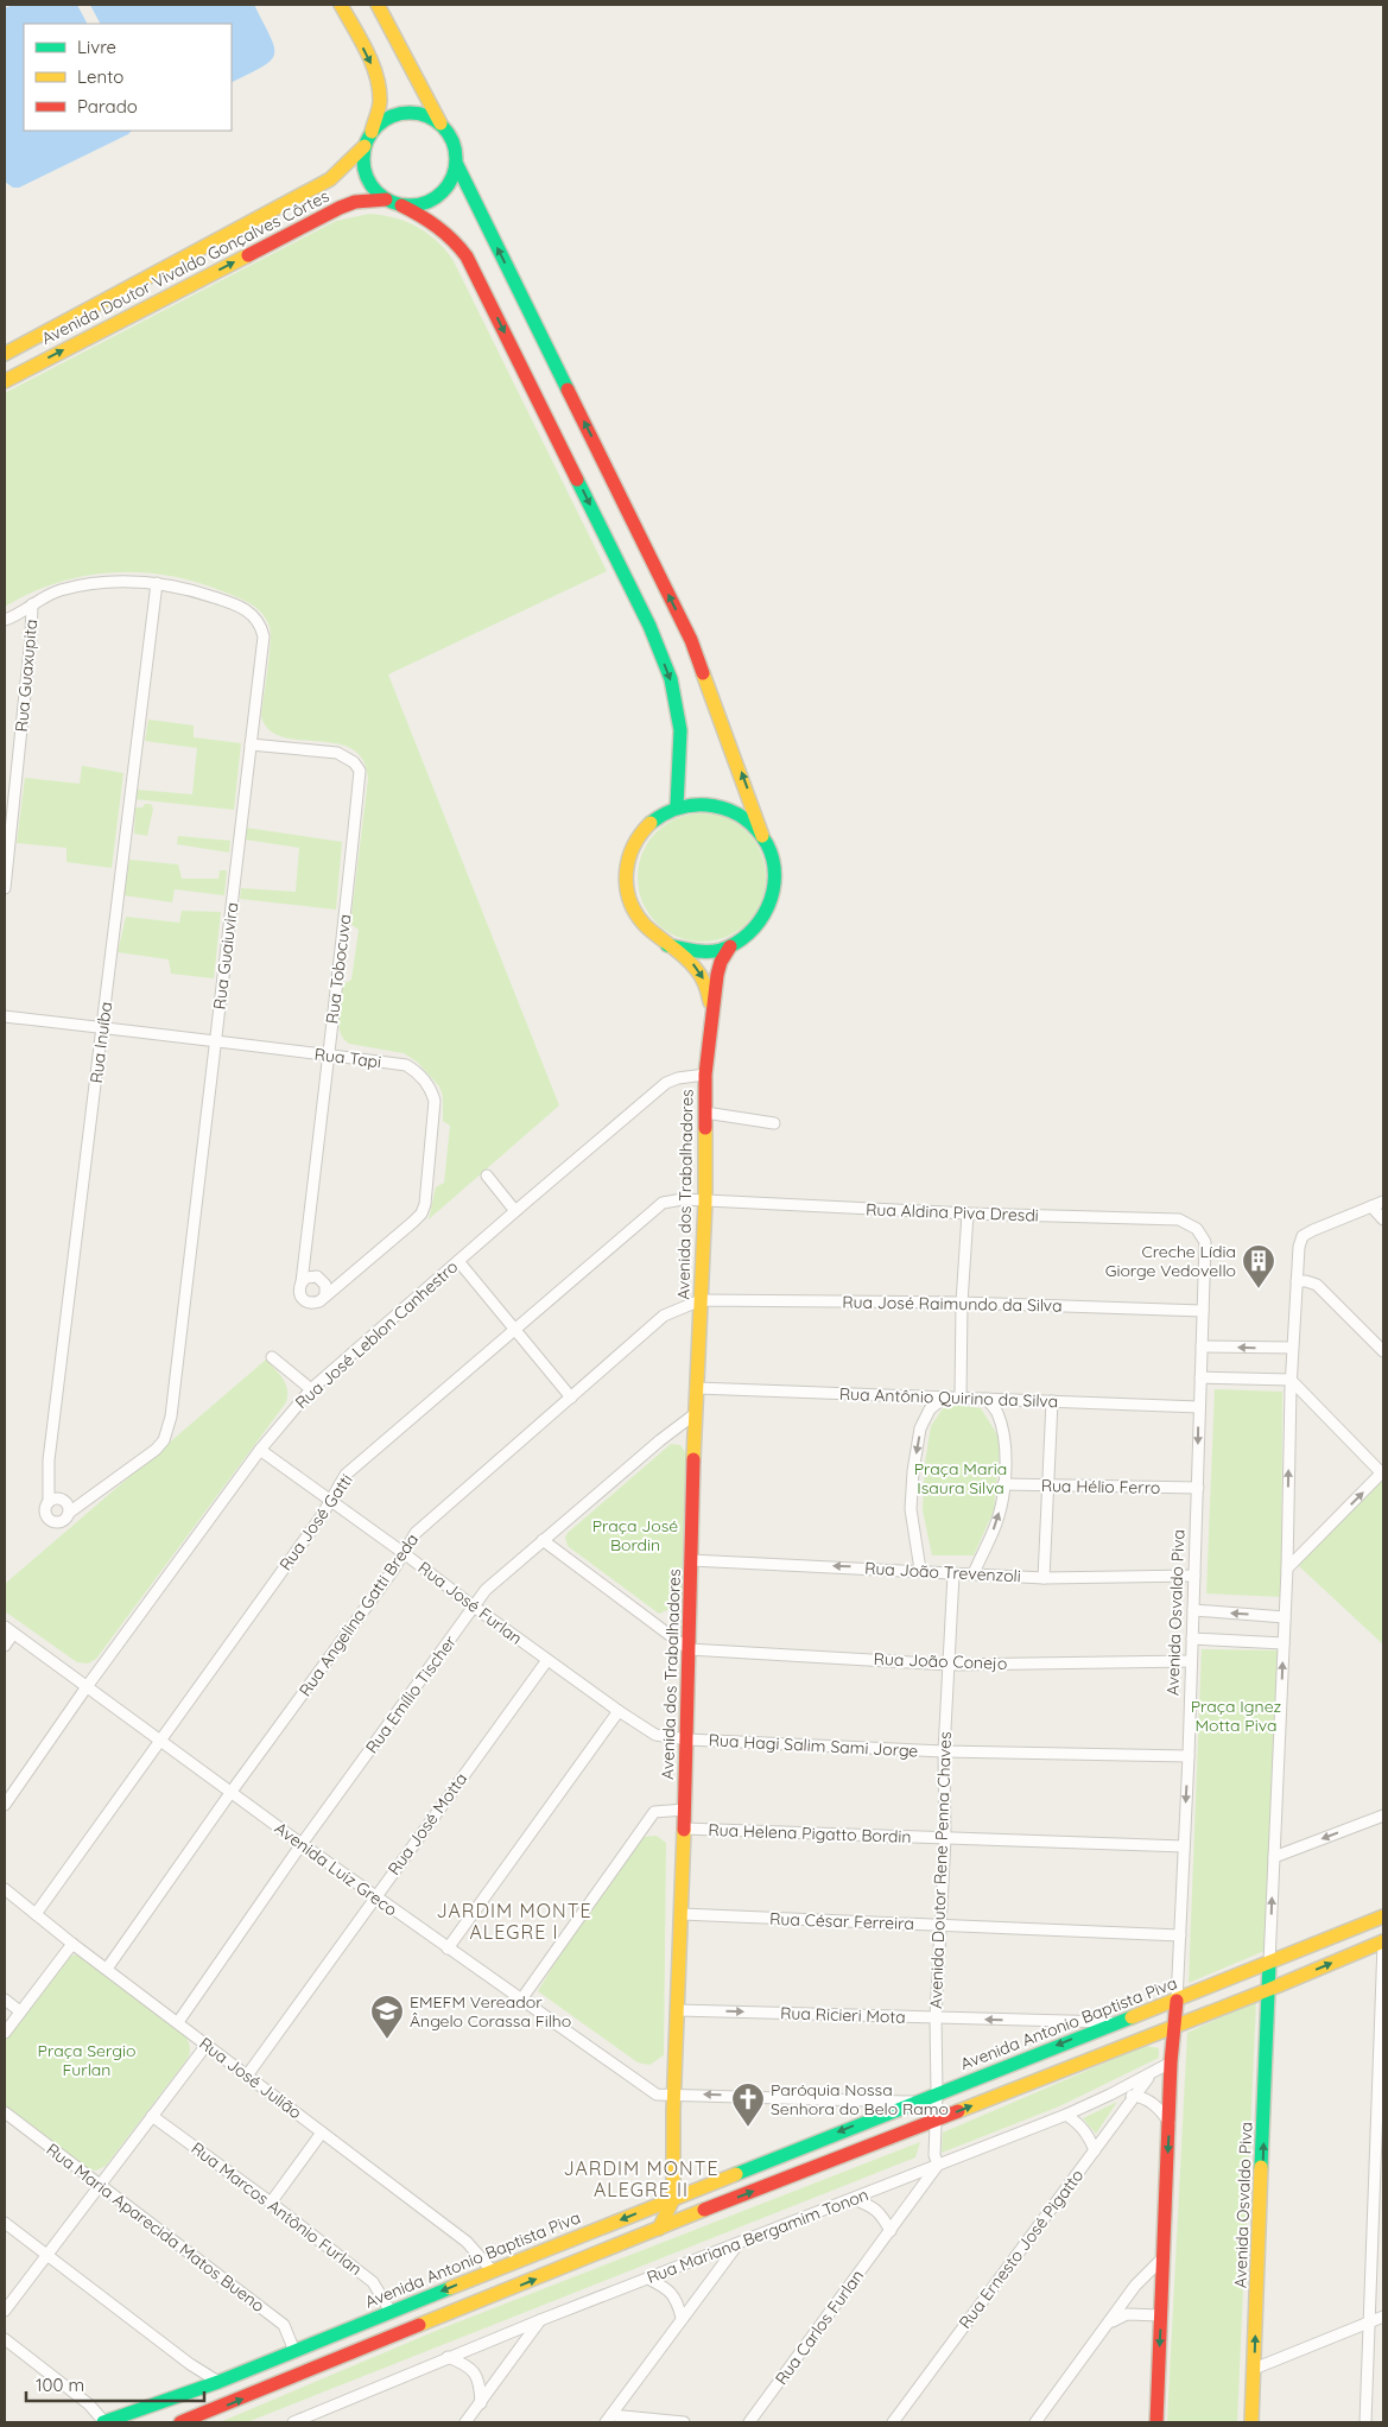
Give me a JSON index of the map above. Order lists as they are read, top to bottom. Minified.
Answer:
{"streets":{"street":["Avenida Doutor Vivaldo Gonçalves Côrtes","Rua Guaxupita","Rua Guaiuvira","Rua Tobocuva","Rua Inuíba","Rua Tapi","Avenida dos Trabalhadores","Rua Aldina Piva Dresdi","Rua José Raimundo da Silva","Rua José Leblon Canhestro","Rua Antônio Quirino da Silva","Rua Hélio Ferro","Rua José Gatti","Rua João Trevenzoli","Rua José Furlan","Avenida Osvaldo Piva","Rua Angelina Gatti Breda","Rua João Conejo","Rua Emílio Tischer","Rua Hagi Salim Sami Jorge","Rua José Motta","Rua Helena Pigatto Bordin","Avenida Luiz Greco","Avenida Doutor Rene Penna Chaves","Rua César Ferreira","Rua Ricieri Mota","Avenida Antonio Baptista Piva","Rua José Julião","Rua Marcos Antônio Furlan","Rua Maria Aparecida Matos Bueno","Rua Mariana Bergamim Tonon","Rua Ernesto José Pigatto","Rua Carlos Furlan"]},"crossings":[["Rua Guaxupita","Rua Guaiuvira"],["Rua Guaiuvira","Rua Tobocuva"],["Rua Guaiuvira","Rua Inuíba"],["Rua Guaiuvira","Rua Tapi"],["Rua Tobocuva","Rua Tapi"],["Rua Inuíba","Rua Tapi"],["Avenida dos Trabalhadores","Rua Aldina Piva Dresdi"],["Avenida dos Trabalhadores","Rua José Raimundo da Silva"],["Avenida dos Trabalhadores","Rua José Leblon Canhestro"],["Avenida dos Trabalhadores","Rua Antônio Quirino da Silva"],["Avenida dos Trabalhadores","Rua José Gatti"],["Avenida dos Trabalhadores","Rua João Trevenzoli"],["Avenida dos Trabalhadores","Rua José Furlan"],["Avenida dos Trabalhadores","Rua Angelina Gatti Breda"],["Avenida dos Trabalhadores","Rua João Conejo"],["Avenida dos Trabalhadores","Rua Emílio Tischer"],["Avenida dos Trabalhadores","Rua Hagi Salim Sami Jorge"],["Avenida dos Trabalhadores","Rua Helena Pigatto Bordin"],["Avenida dos Trabalhadores","Avenida Luiz Greco"],["Avenida dos Trabalhadores","Rua César Ferreira"],["Avenida dos Trabalhadores","Rua Ricieri Mota"],["Avenida dos Trabalhadores","Avenida Antonio Baptista Piva"],["Rua Aldina Piva Dresdi","Rua José Gatti"],["Rua Aldina Piva Dresdi","Avenida Osvaldo Piva"],["Rua José Raimundo da Silva","Avenida Osvaldo Piva"],["Rua José Raimundo da Silva","Rua Angelina Gatti Breda"],["Rua José Leblon Canhestro","Rua José Furlan"],["Rua José Leblon Canhestro","Avenida Luiz Greco"],["Rua Antônio Quirino da Silva","Avenida Osvaldo Piva"],["Rua Hélio Ferro","Avenida Osvaldo Piva"],["Rua José Gatti","Rua José Furlan"],["Rua José Gatti","Avenida Luiz Greco"],["Rua José Gatti","Rua José Julião"],["Rua João Trevenzoli","Avenida Osvaldo Piva"],["Rua João Trevenzoli","Avenida Doutor Rene Penna Chaves"],["Rua José Furlan","Rua Angelina Gatti Breda"],["Rua José Furlan","Rua Emílio Tischer"],["Rua José Furlan","Rua Hagi Salim Sami Jorge"],["Rua José Furlan","Rua José Motta"],["Avenida Osvaldo Piva","Rua João Conejo"],["Avenida Osvaldo Piva","Rua Hagi Salim Sami Jorge"],["Avenida Osvaldo Piva","Rua Helena Pigatto Bordin"],["Avenida Osvaldo Piva","Rua César Ferreira"],["Avenida Osvaldo Piva","Avenida Antonio Baptista Piva"],["Rua Angelina Gatti Breda","Avenida Luiz Greco"],["Rua Angelina Gatti Breda","Rua José Julião"],["Rua João Conejo","Avenida Doutor Rene Penna Chaves"],["Rua Emílio Tischer","Avenida Luiz Greco"],["Rua Emílio Tischer","Rua José Julião"],["Rua Hagi Salim Sami Jorge","Avenida Doutor Rene Penna Chaves"],["Rua José Motta","Avenida Luiz Greco"],["Rua José Motta","Rua José Julião"],["Rua Helena Pigatto Bordin","Avenida Doutor Rene Penna Chaves"],["Avenida Luiz Greco","Avenida Antonio Baptista Piva"],["Avenida Doutor Rene Penna Chaves","Rua César Ferreira"],["Avenida Doutor Rene Penna Chaves","Rua Ricieri Mota"],["Avenida Doutor Rene Penna Chaves","Avenida Antonio Baptista Piva"],["Avenida Doutor Rene Penna Chaves","Rua Mariana Bergamim Tonon"],["Avenida Doutor Rene Penna Chaves","Rua Carlos Furlan"],["Rua Ricieri Mota","Avenida Antonio Baptista Piva"],["Avenida Antonio Baptista Piva","Rua José Julião"],["Avenida Antonio Baptista Piva","Rua Marcos Antônio Furlan"],["Avenida Antonio Baptista Piva","Rua Maria Aparecida Matos Bueno"],["Rua Mariana Bergamim Tonon","Rua Ernesto José Pigatto"],["Rua Mariana Bergamim Tonon","Rua Carlos Furlan"]],"one_way":["Rua João Trevenzoli"],"districts":["JARDIM MONTE ALEGRE I","JARDIM MONTE ALEGRE II"],"parks":["Praça Maria Isaura Silva","Praça José Bordin","Praça Ignez Motta Piva","Praça Sergio Furlan"],"places":{"building":["Creche Lídia Giorge Vedovello"],"school or university":["EMEFM Vereador Ângelo Corassa Filho"],"church":["Paróquia Nossa Senhora do Belo Ramo"]},"legend":["Livre","Lento","Parado"],"scale_bar":"100 m"}
